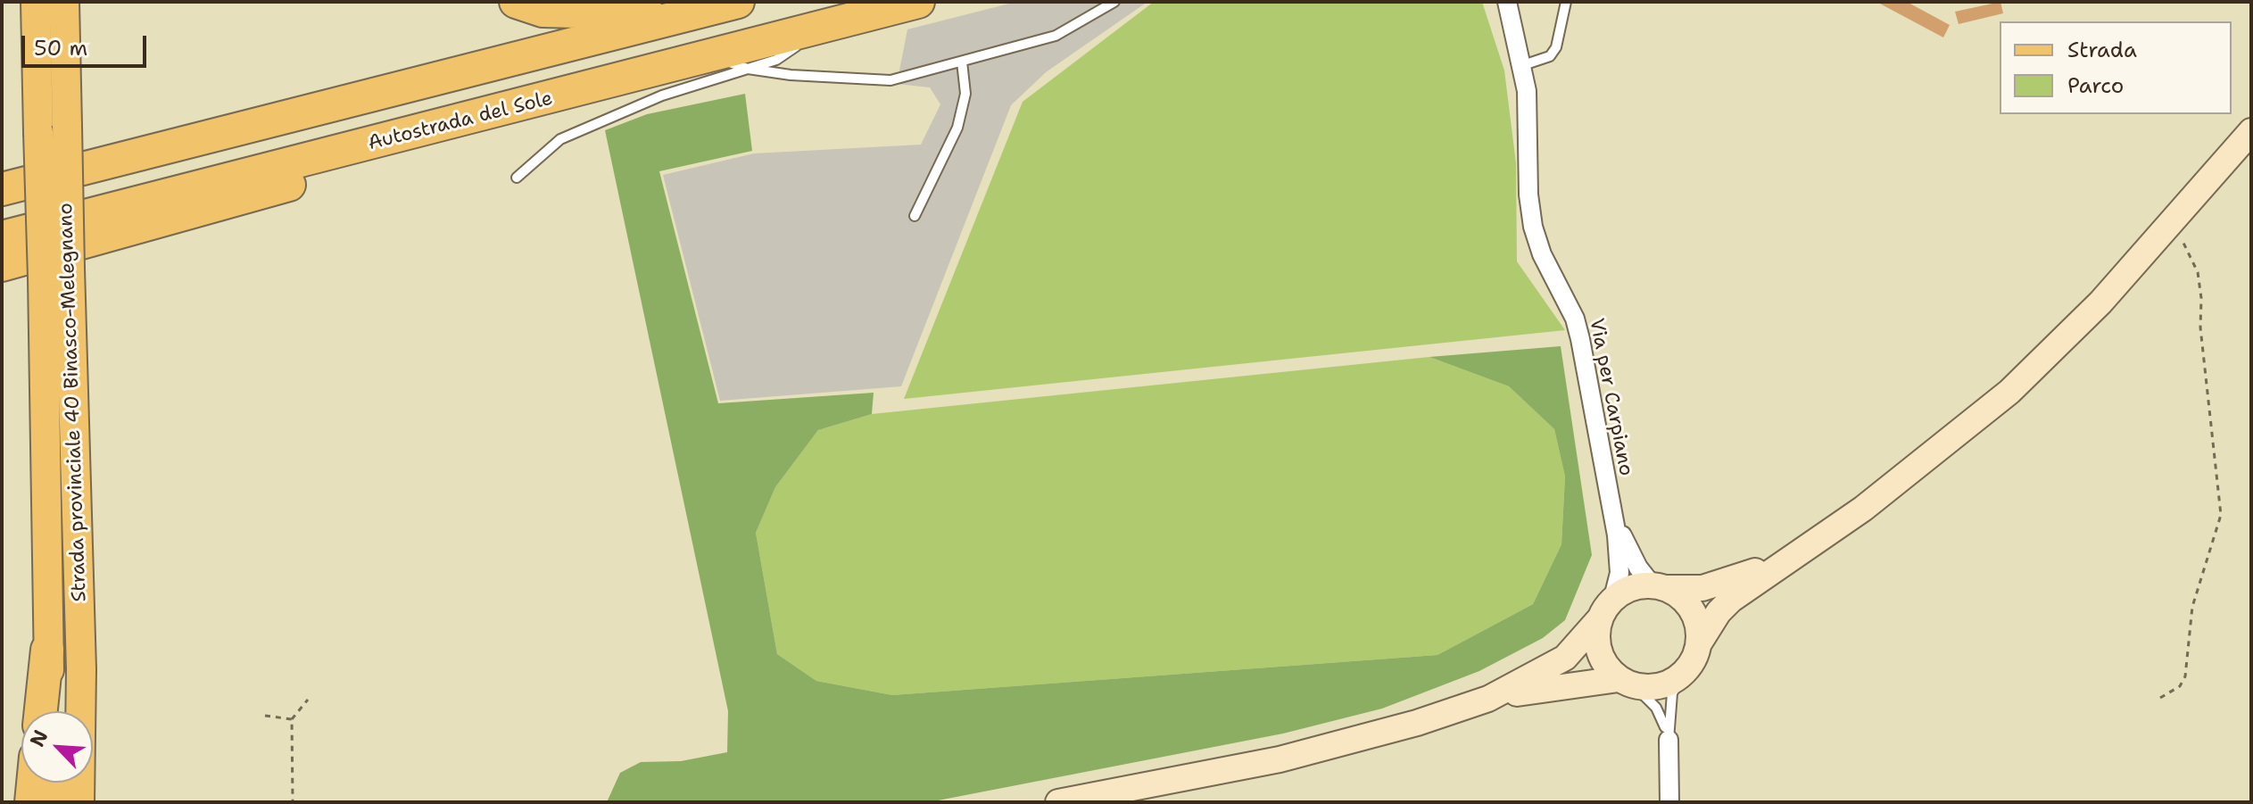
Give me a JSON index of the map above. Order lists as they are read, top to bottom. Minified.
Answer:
{"streets":{"highway":["Autostrada del Sole"],"main road":["Strada provinciale 40 Binasco-Melegnano"],"street":["Via per Carpiano"]},"legend":["Strada","Parco"],"scale_bar":"50 m","north":"top left"}
